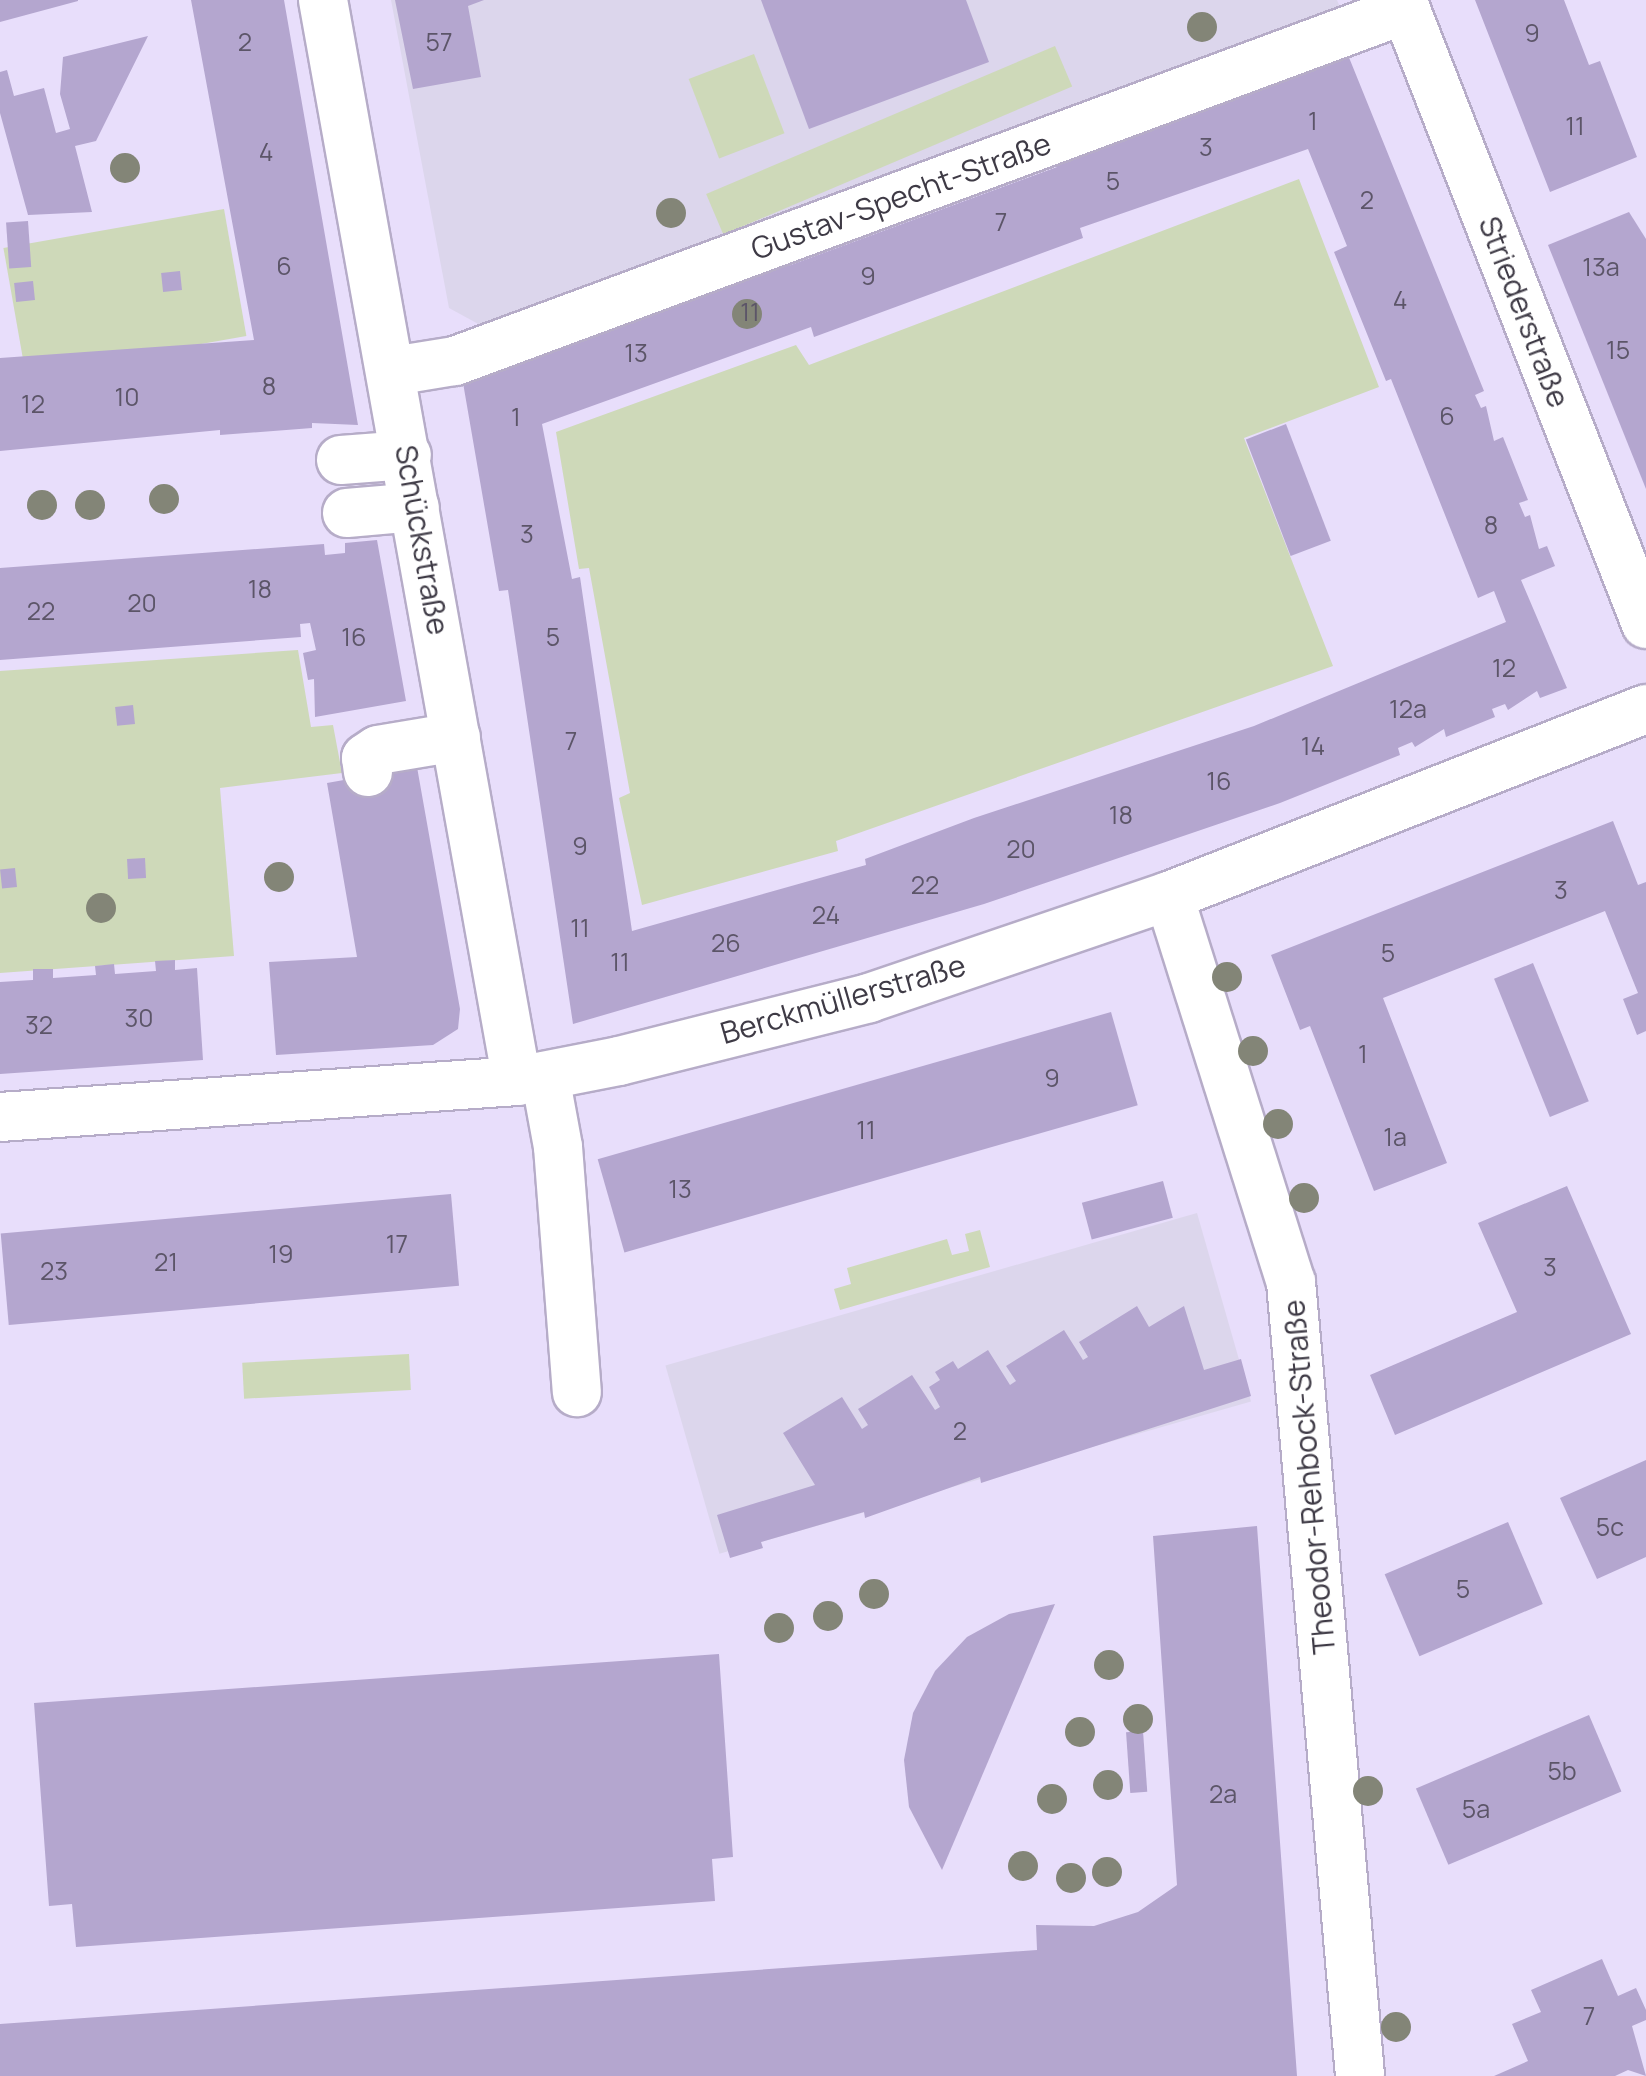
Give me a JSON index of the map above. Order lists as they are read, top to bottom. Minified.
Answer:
{"streets":{"street":["Gustav-Specht-Straße","Striederstraße","Schückstraße","Berckmüllerstraße","Theodor-Rehbock-Straße"]},"crossings":[["Gustav-Specht-Straße","Striederstraße"],["Gustav-Specht-Straße","Schückstraße"],["Schückstraße","Berckmüllerstraße"],["Berckmüllerstraße","Theodor-Rehbock-Straße"]],"house_numbers":["9","2","57","1","11","3","4","5","2","7","6","13a","9","4","11","15","13","8","10","12","6","1","8","3","18","20","22","16","5","12","12a","7","14","16","18","9","20","22","3","24","11","26","5","11","30","32","1","9","11","1a","13","17","19","21","3","23","2","5c","5","5b","2a","5a","7"]}
